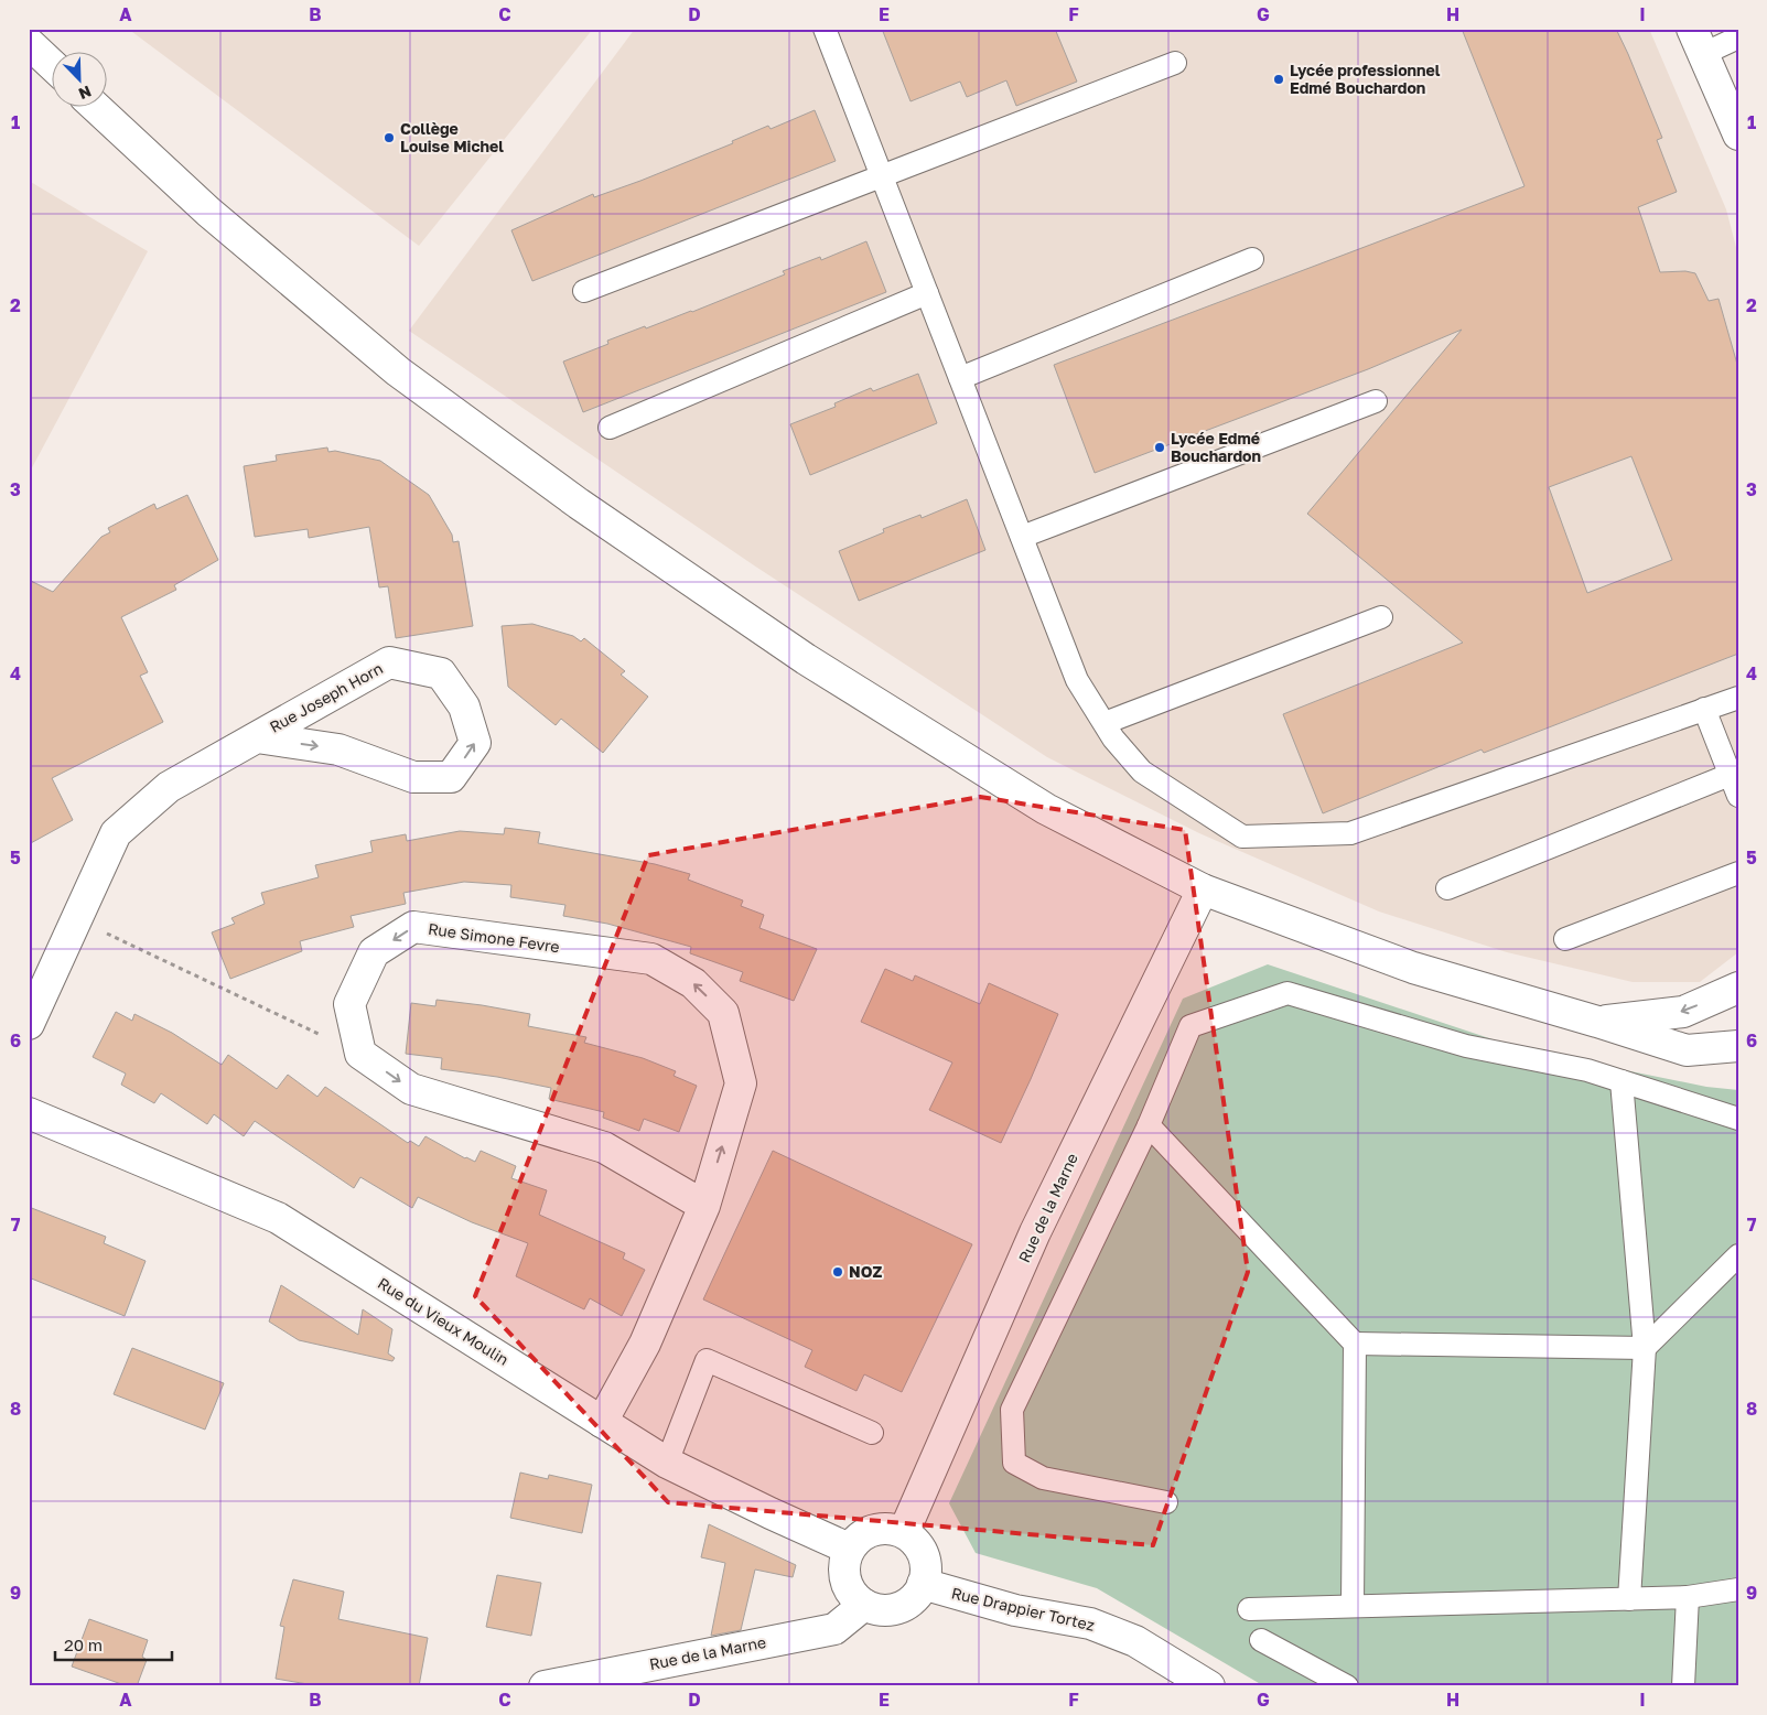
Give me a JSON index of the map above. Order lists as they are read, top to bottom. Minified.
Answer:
{"streets":{"street":["Rue Joseph Horn","Rue Simone Fevre","Rue de la Marne","Rue du Vieux Moulin","Rue Drappier Tortez"]},"crossings":[["Rue Simone Fevre","Rue du Vieux Moulin"],["Rue de la Marne","Rue du Vieux Moulin"],["Rue de la Marne","Rue Drappier Tortez"],["Rue du Vieux Moulin","Rue Drappier Tortez"]],"places":["Lycée professionnel Edmé Bouchardon","Collège Louise Michel","Lycée Edmé Bouchardon","NOZ"],"scale_bar":"20 m","north":"bottom right","grid":{"columns":["A","B","C","D","E","F","G","H","I"],"rows":["1","2","3","4","5","6","7","8","9"]}}
